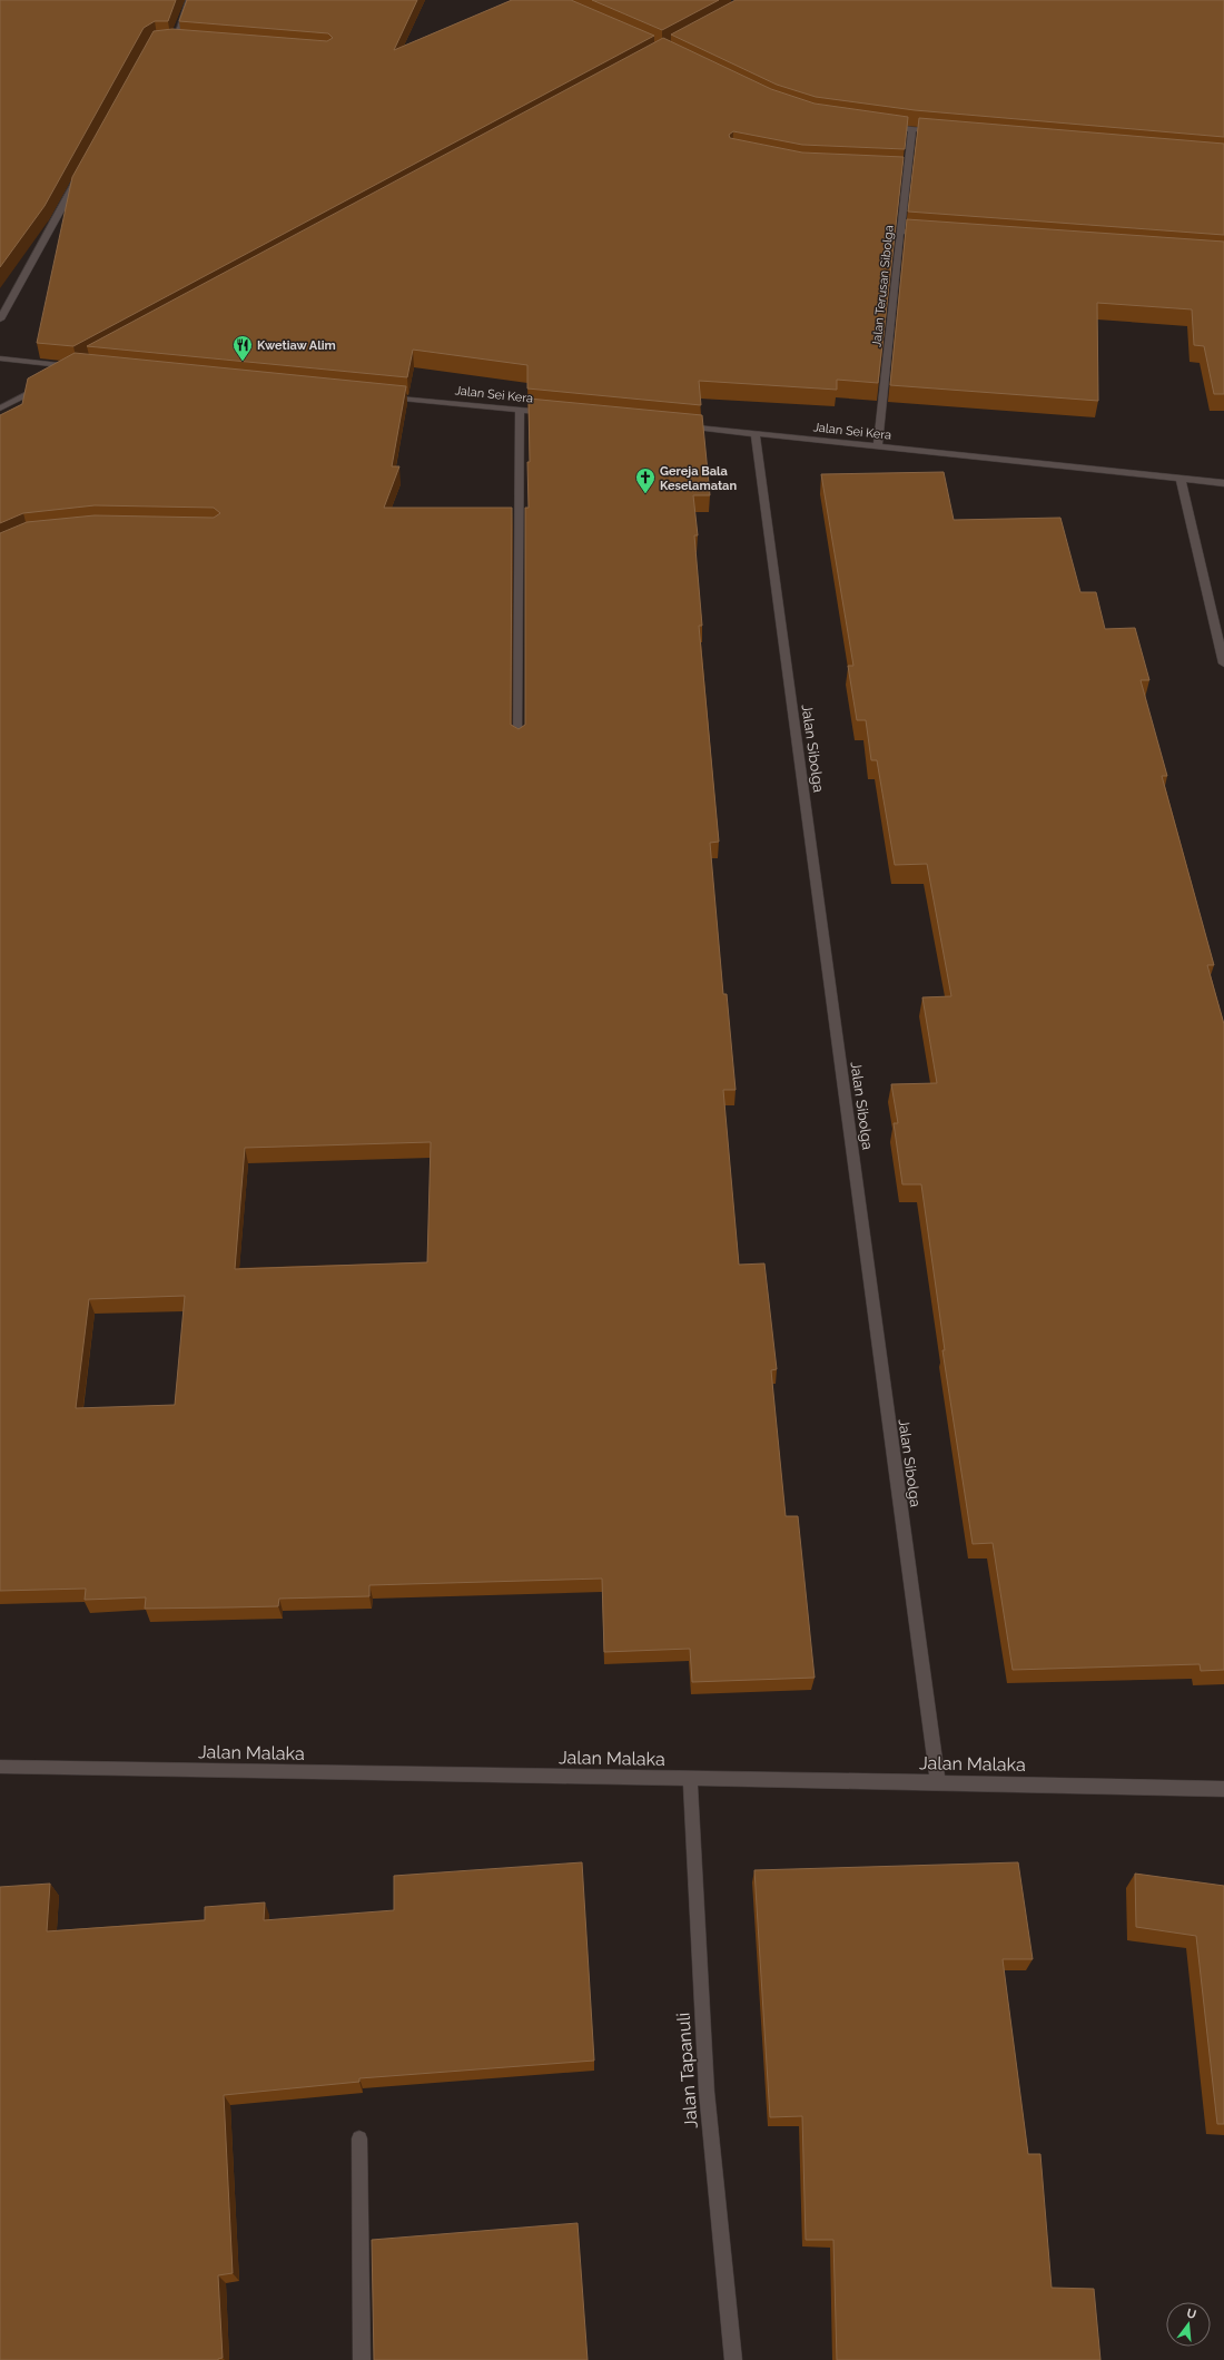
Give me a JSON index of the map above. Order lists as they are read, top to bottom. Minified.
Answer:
{"streets":{"street":["Jalan Terusan Sibolga","Jalan Sei Kera","Jalan Sibolga","Jalan Malaka","Jalan Tapanuli"]},"crossings":[["Jalan Terusan Sibolga","Jalan Sei Kera"],["Jalan Sei Kera","Jalan Sibolga"],["Jalan Sibolga","Jalan Malaka"],["Jalan Malaka","Jalan Tapanuli"]],"places":{"restaurant":["Kwetiaw Alim"],"church":["Gereja Bala Keselamatan"]},"north":"top"}
